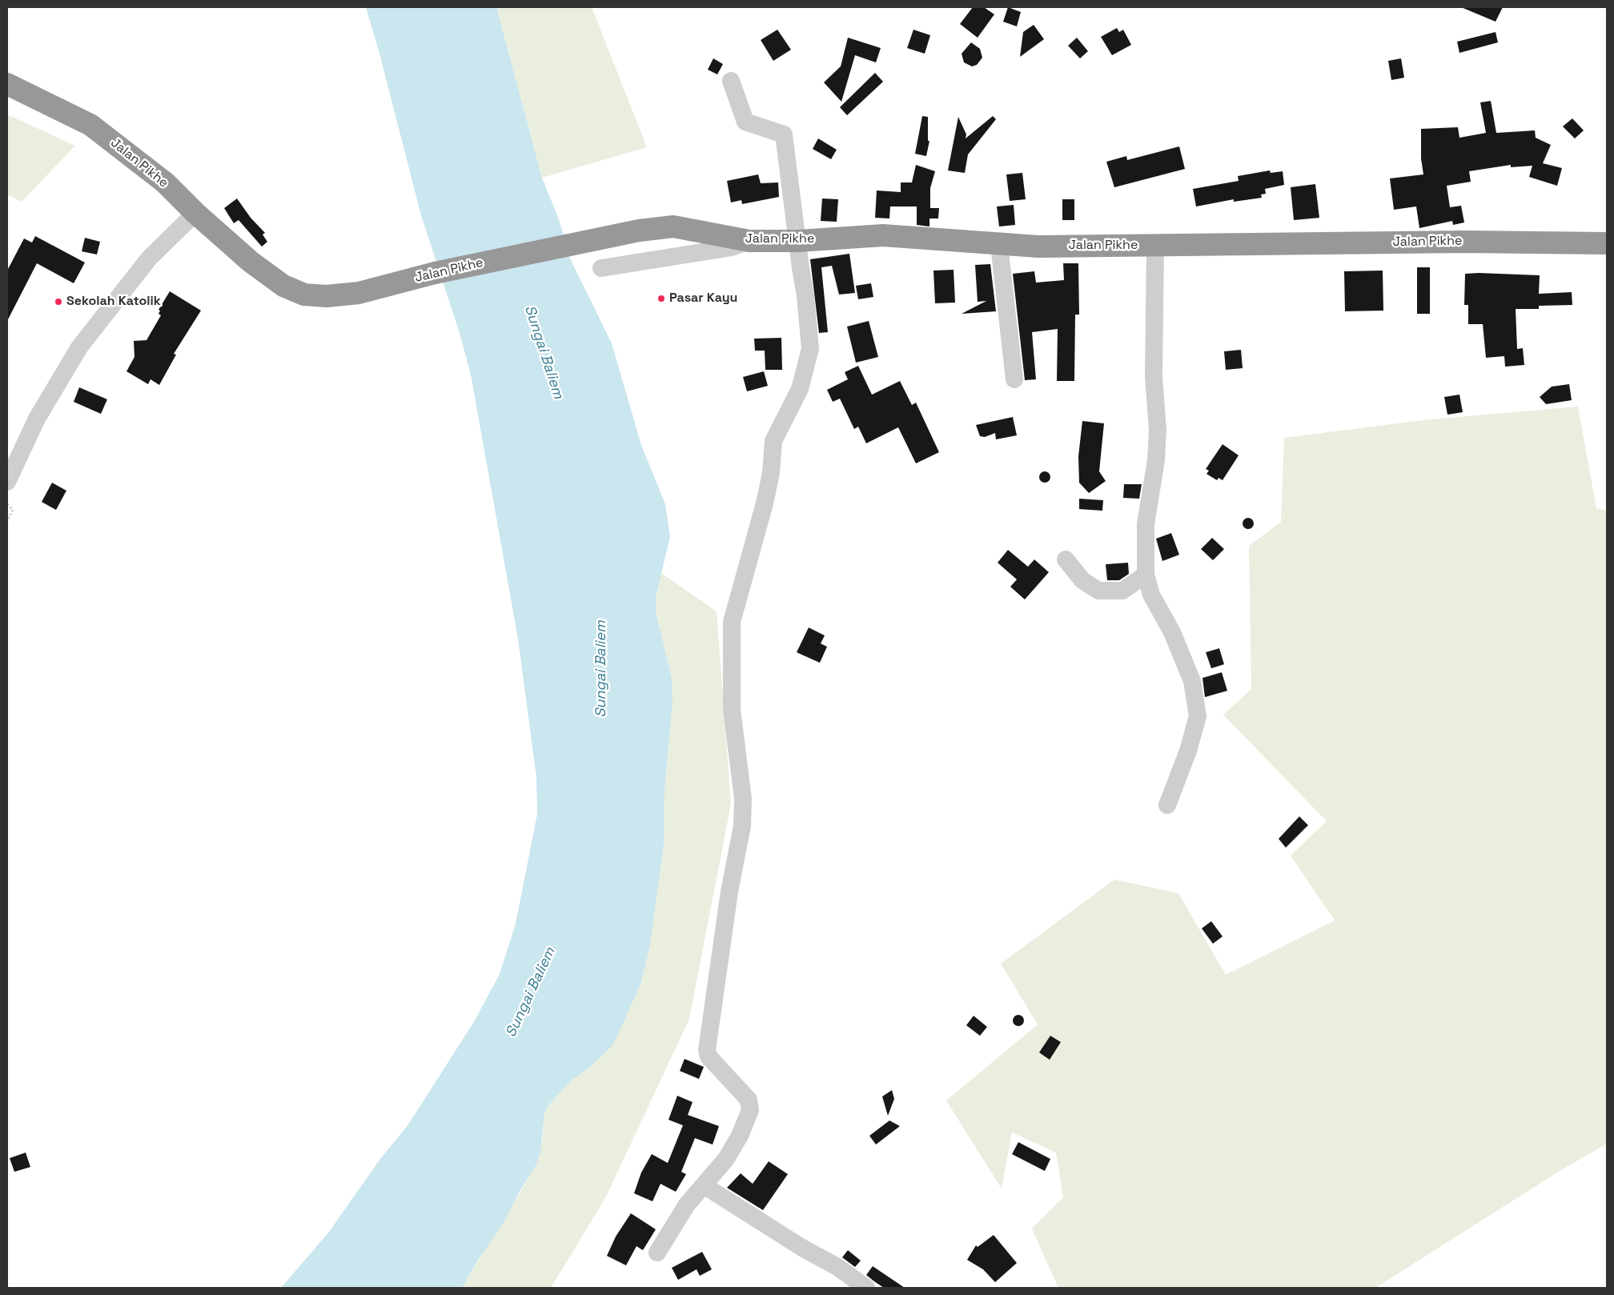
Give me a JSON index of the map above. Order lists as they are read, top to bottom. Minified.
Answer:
{"streets":{"highway":["Jalan Pikhe"]},"water":["Sungai Baliem"],"places":["Pasar Kayu","Sekolah Katolik"]}
